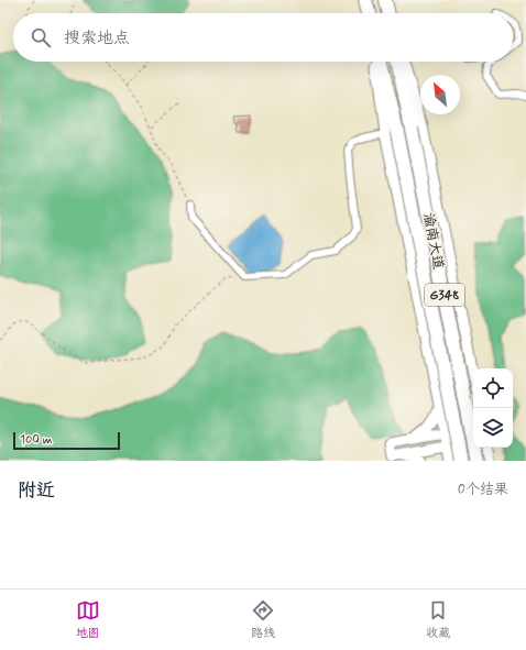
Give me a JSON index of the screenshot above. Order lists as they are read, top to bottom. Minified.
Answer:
{"streets":{"highway":["渝南大道","G348"]},"scale_bar":"100 m","north":"top left","page":{"search":"搜索地点","scale":"100 m","heading":["附近","0个结果"],"nav":["地图","路线","收藏"]}}
